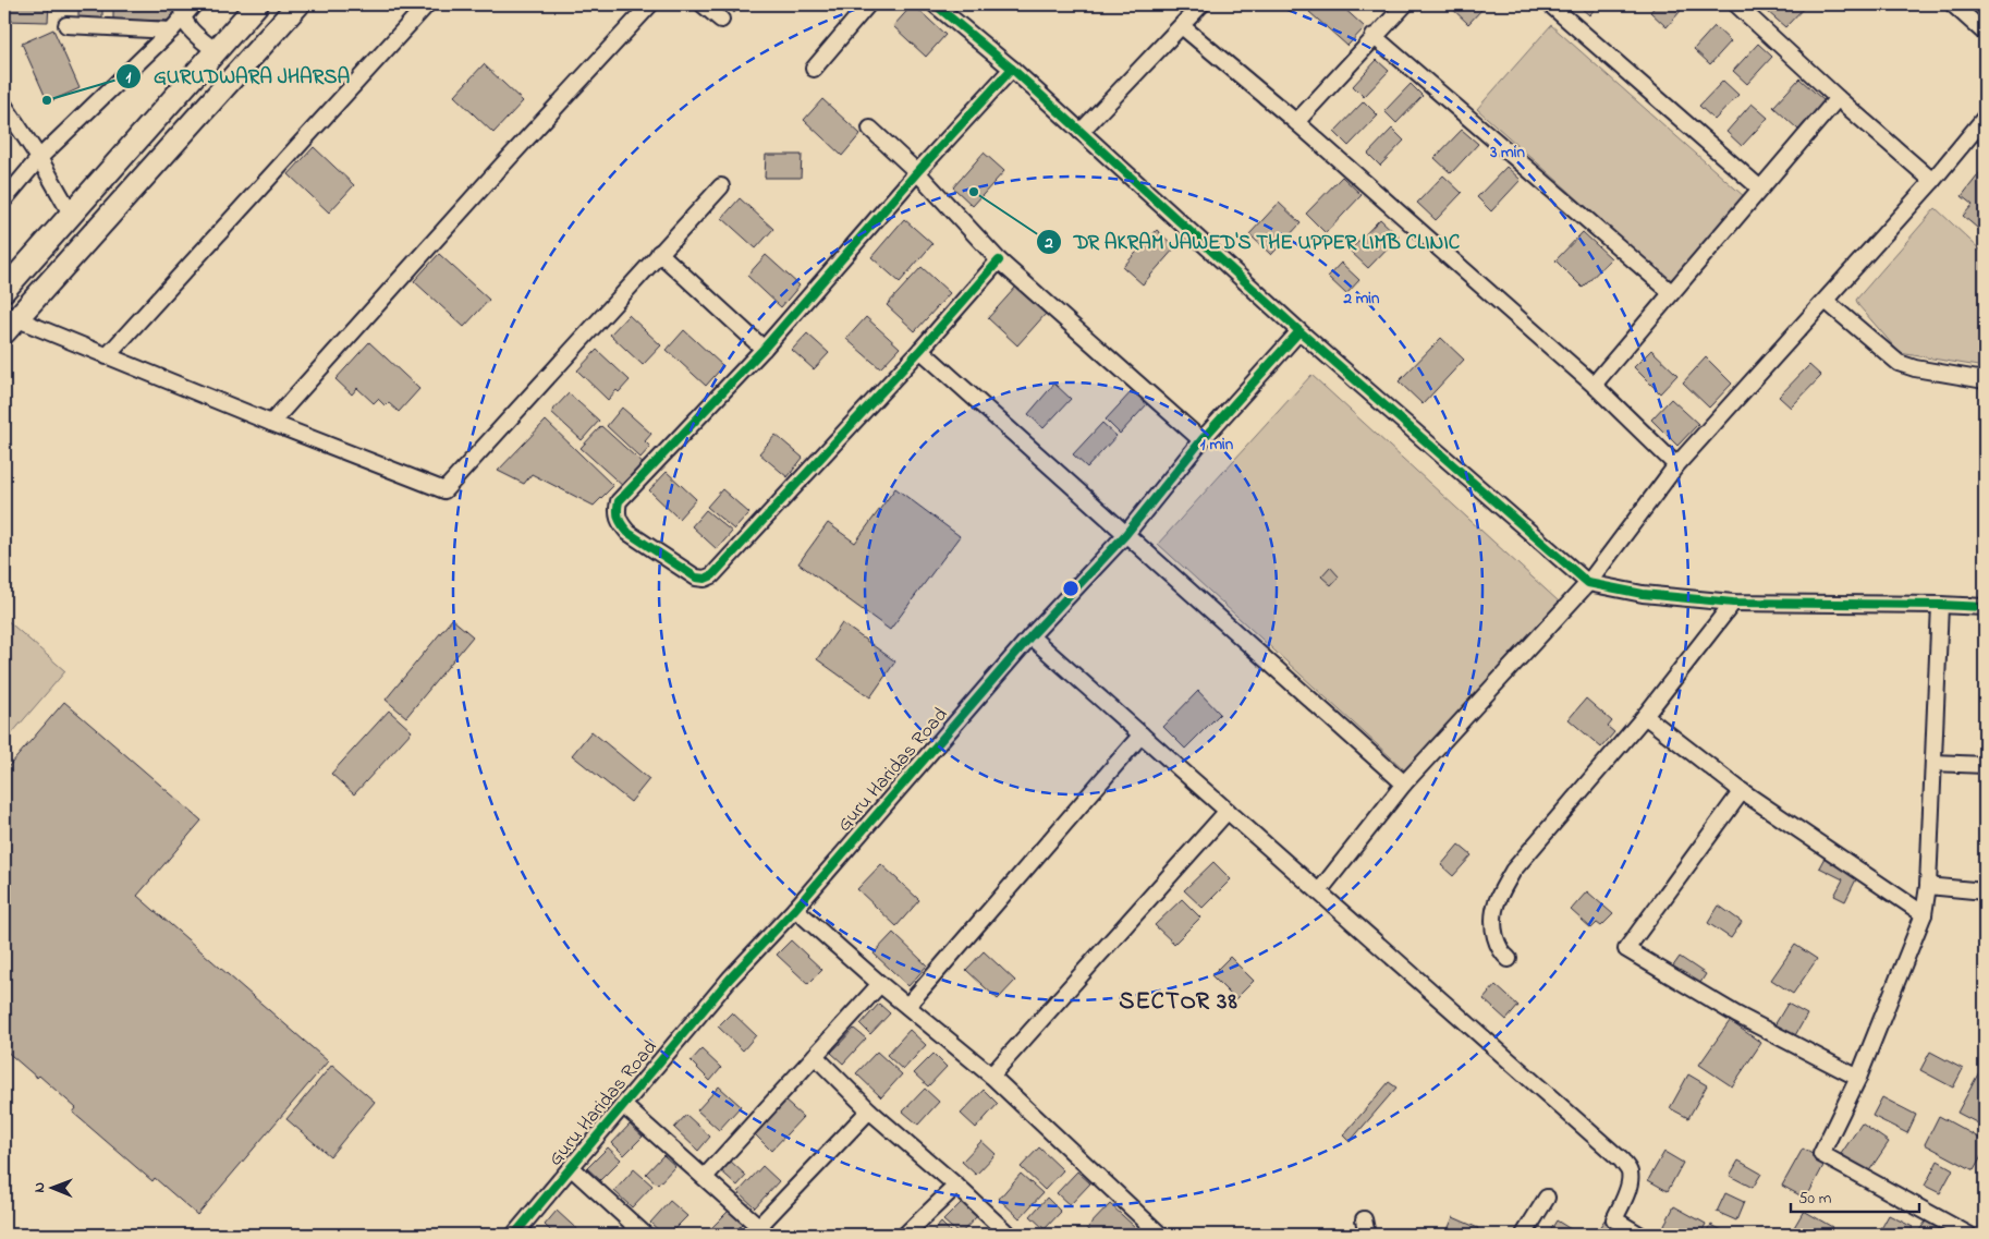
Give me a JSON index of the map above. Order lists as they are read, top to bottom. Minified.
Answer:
{"streets":{"street":["Guru Haridas Road"]},"districts":["SECTOR 38"],"places":["GURUDWARA JHARSA","DR AKRAM JAWED'S THE UPPER LIMB CLINIC"],"scale_bar":"50 m","north":"left","rings":["3 min","2 min","1 min"]}
